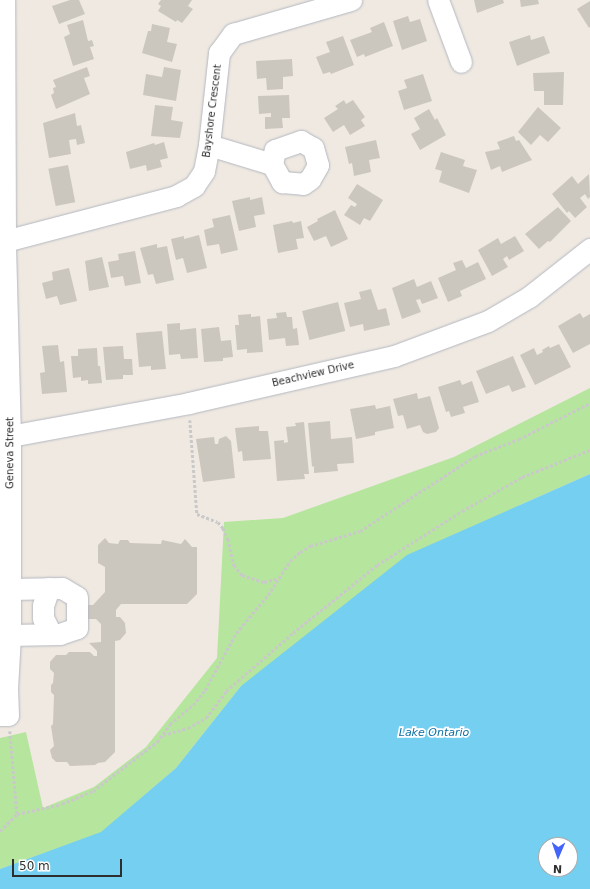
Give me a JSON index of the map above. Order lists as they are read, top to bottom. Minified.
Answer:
{"streets":{"street":["Bayshore Crescent","Beachview Drive","Geneva Street"]},"crossings":[["Bayshore Crescent","Geneva Street"],["Beachview Drive","Geneva Street"]],"water":["Lake Ontario"],"scale_bar":"50 m","north":"bottom"}
